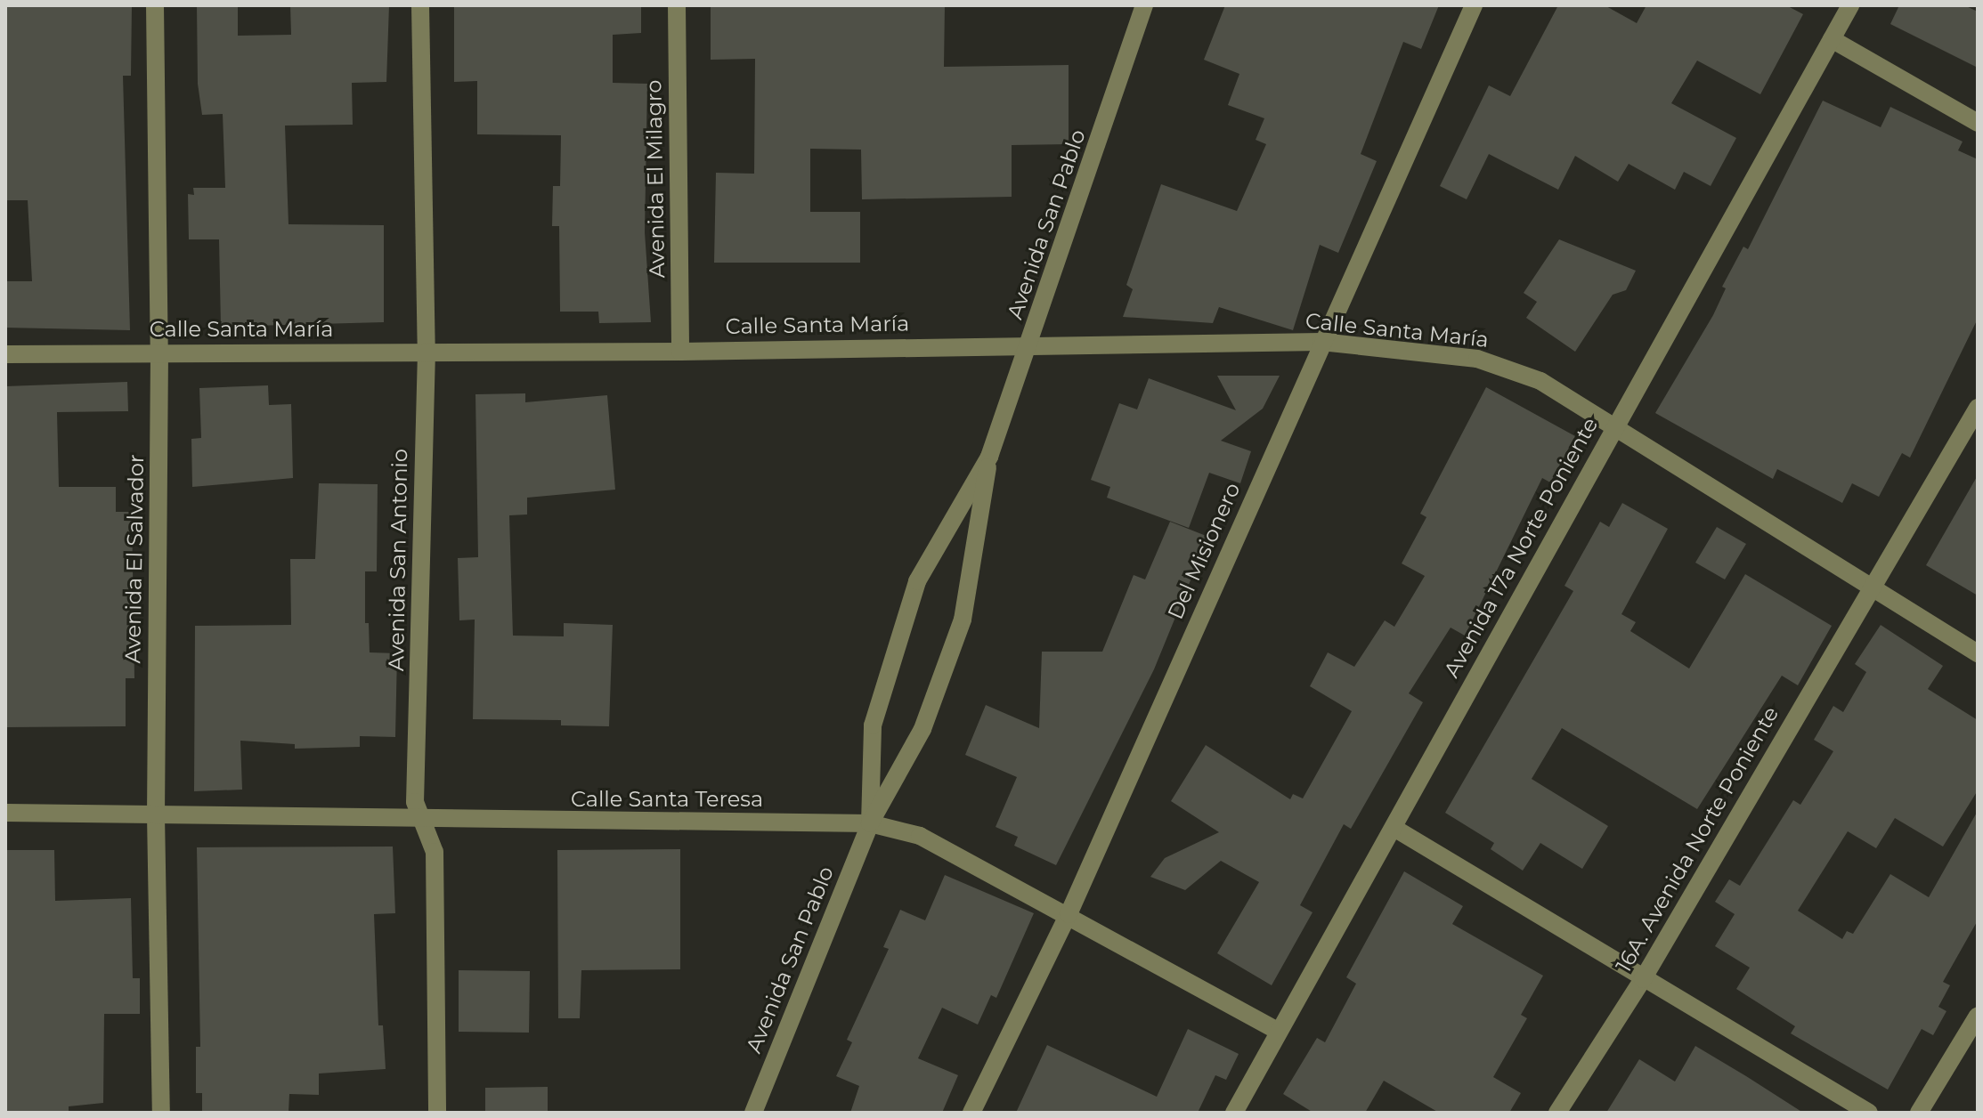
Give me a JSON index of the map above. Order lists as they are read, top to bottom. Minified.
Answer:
{"streets":{"street":["Avenida El Milagro","Avenida San Pablo","Calle Santa María","Avenida 17a Norte Poniente","Del Misionero","Avenida El Salvador","Avenida San Antonio","Calle Santa Teresa","16A. Avenida Norte Poniente"]},"crossings":[["Avenida El Milagro","Calle Santa María"],["Avenida San Pablo","Calle Santa María"],["Avenida San Pablo","Calle Santa Teresa"],["Calle Santa María","Avenida 17a Norte Poniente"],["Calle Santa María","Del Misionero"],["Calle Santa María","Avenida El Salvador"],["Calle Santa María","Avenida San Antonio"],["Calle Santa María","16A. Avenida Norte Poniente"],["Avenida 17a Norte Poniente","Calle Santa Teresa"],["Del Misionero","Calle Santa Teresa"],["Avenida El Salvador","Calle Santa Teresa"],["Avenida San Antonio","Calle Santa Teresa"]]}
